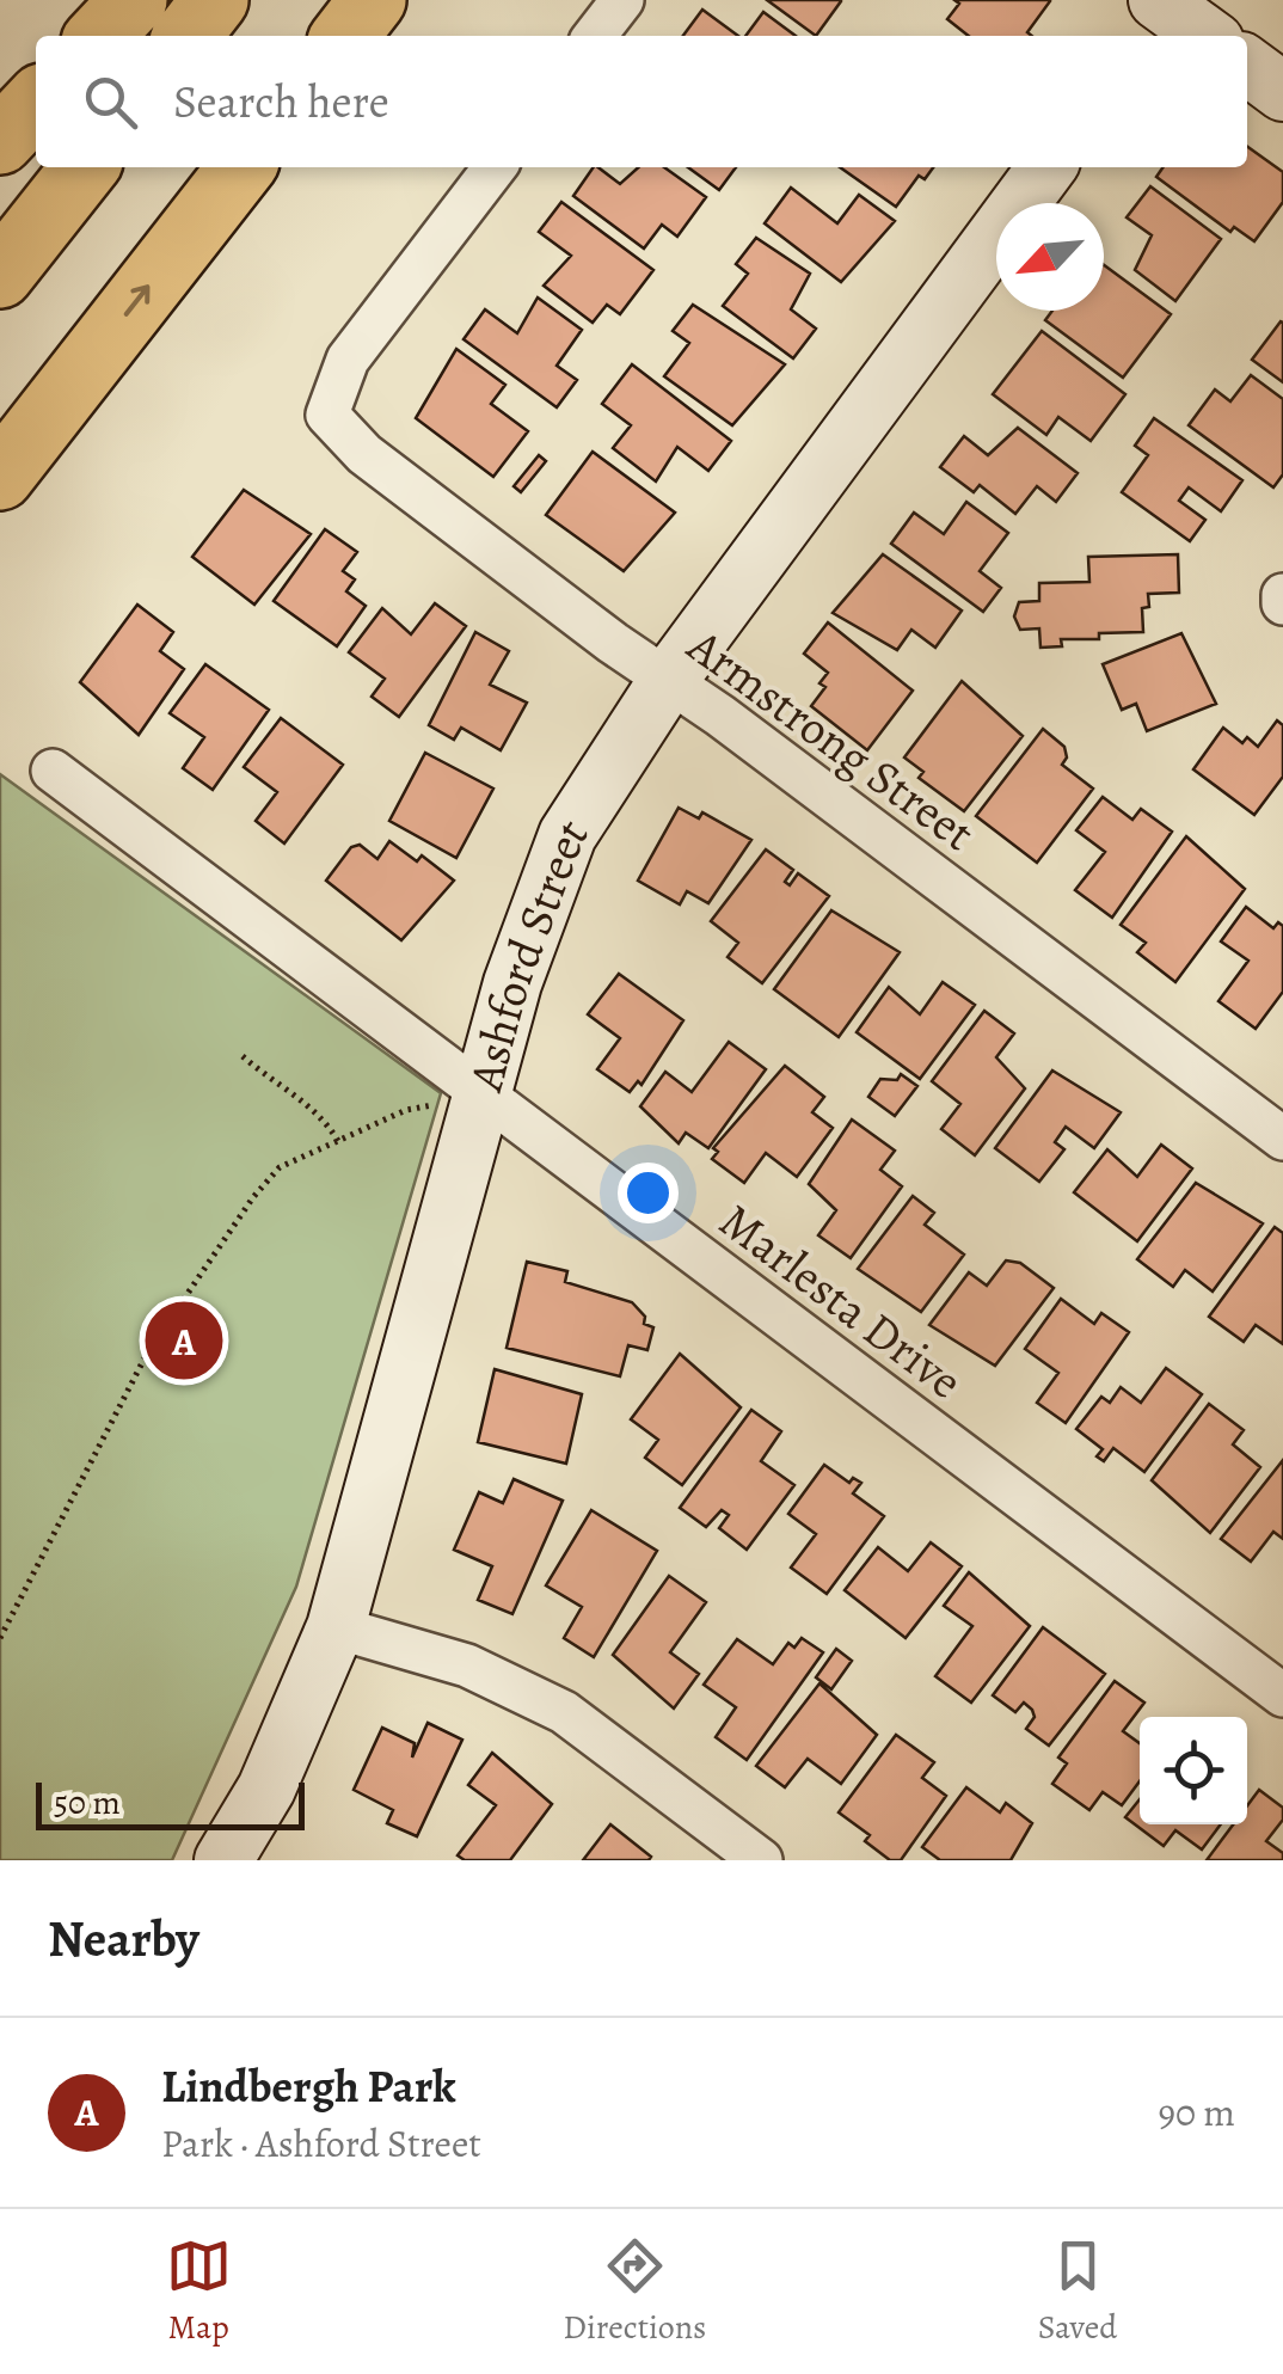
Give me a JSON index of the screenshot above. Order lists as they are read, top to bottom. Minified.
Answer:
{"streets":{"street":["Armstrong Street","Ashford Street","Marlesta Drive"]},"crossings":[["Armstrong Street","Ashford Street"],["Ashford Street","Marlesta Drive"]],"scale_bar":"50 m","north":"bottom left","page":{"search":"Search here","pins":"A","scale":"50 m","heading":"Nearby","list":[{"mark":"A","name":"Lindbergh Park","note":"Park · Ashford Street","value":"90 m"}],"nav":["Map","Directions","Saved"]}}
